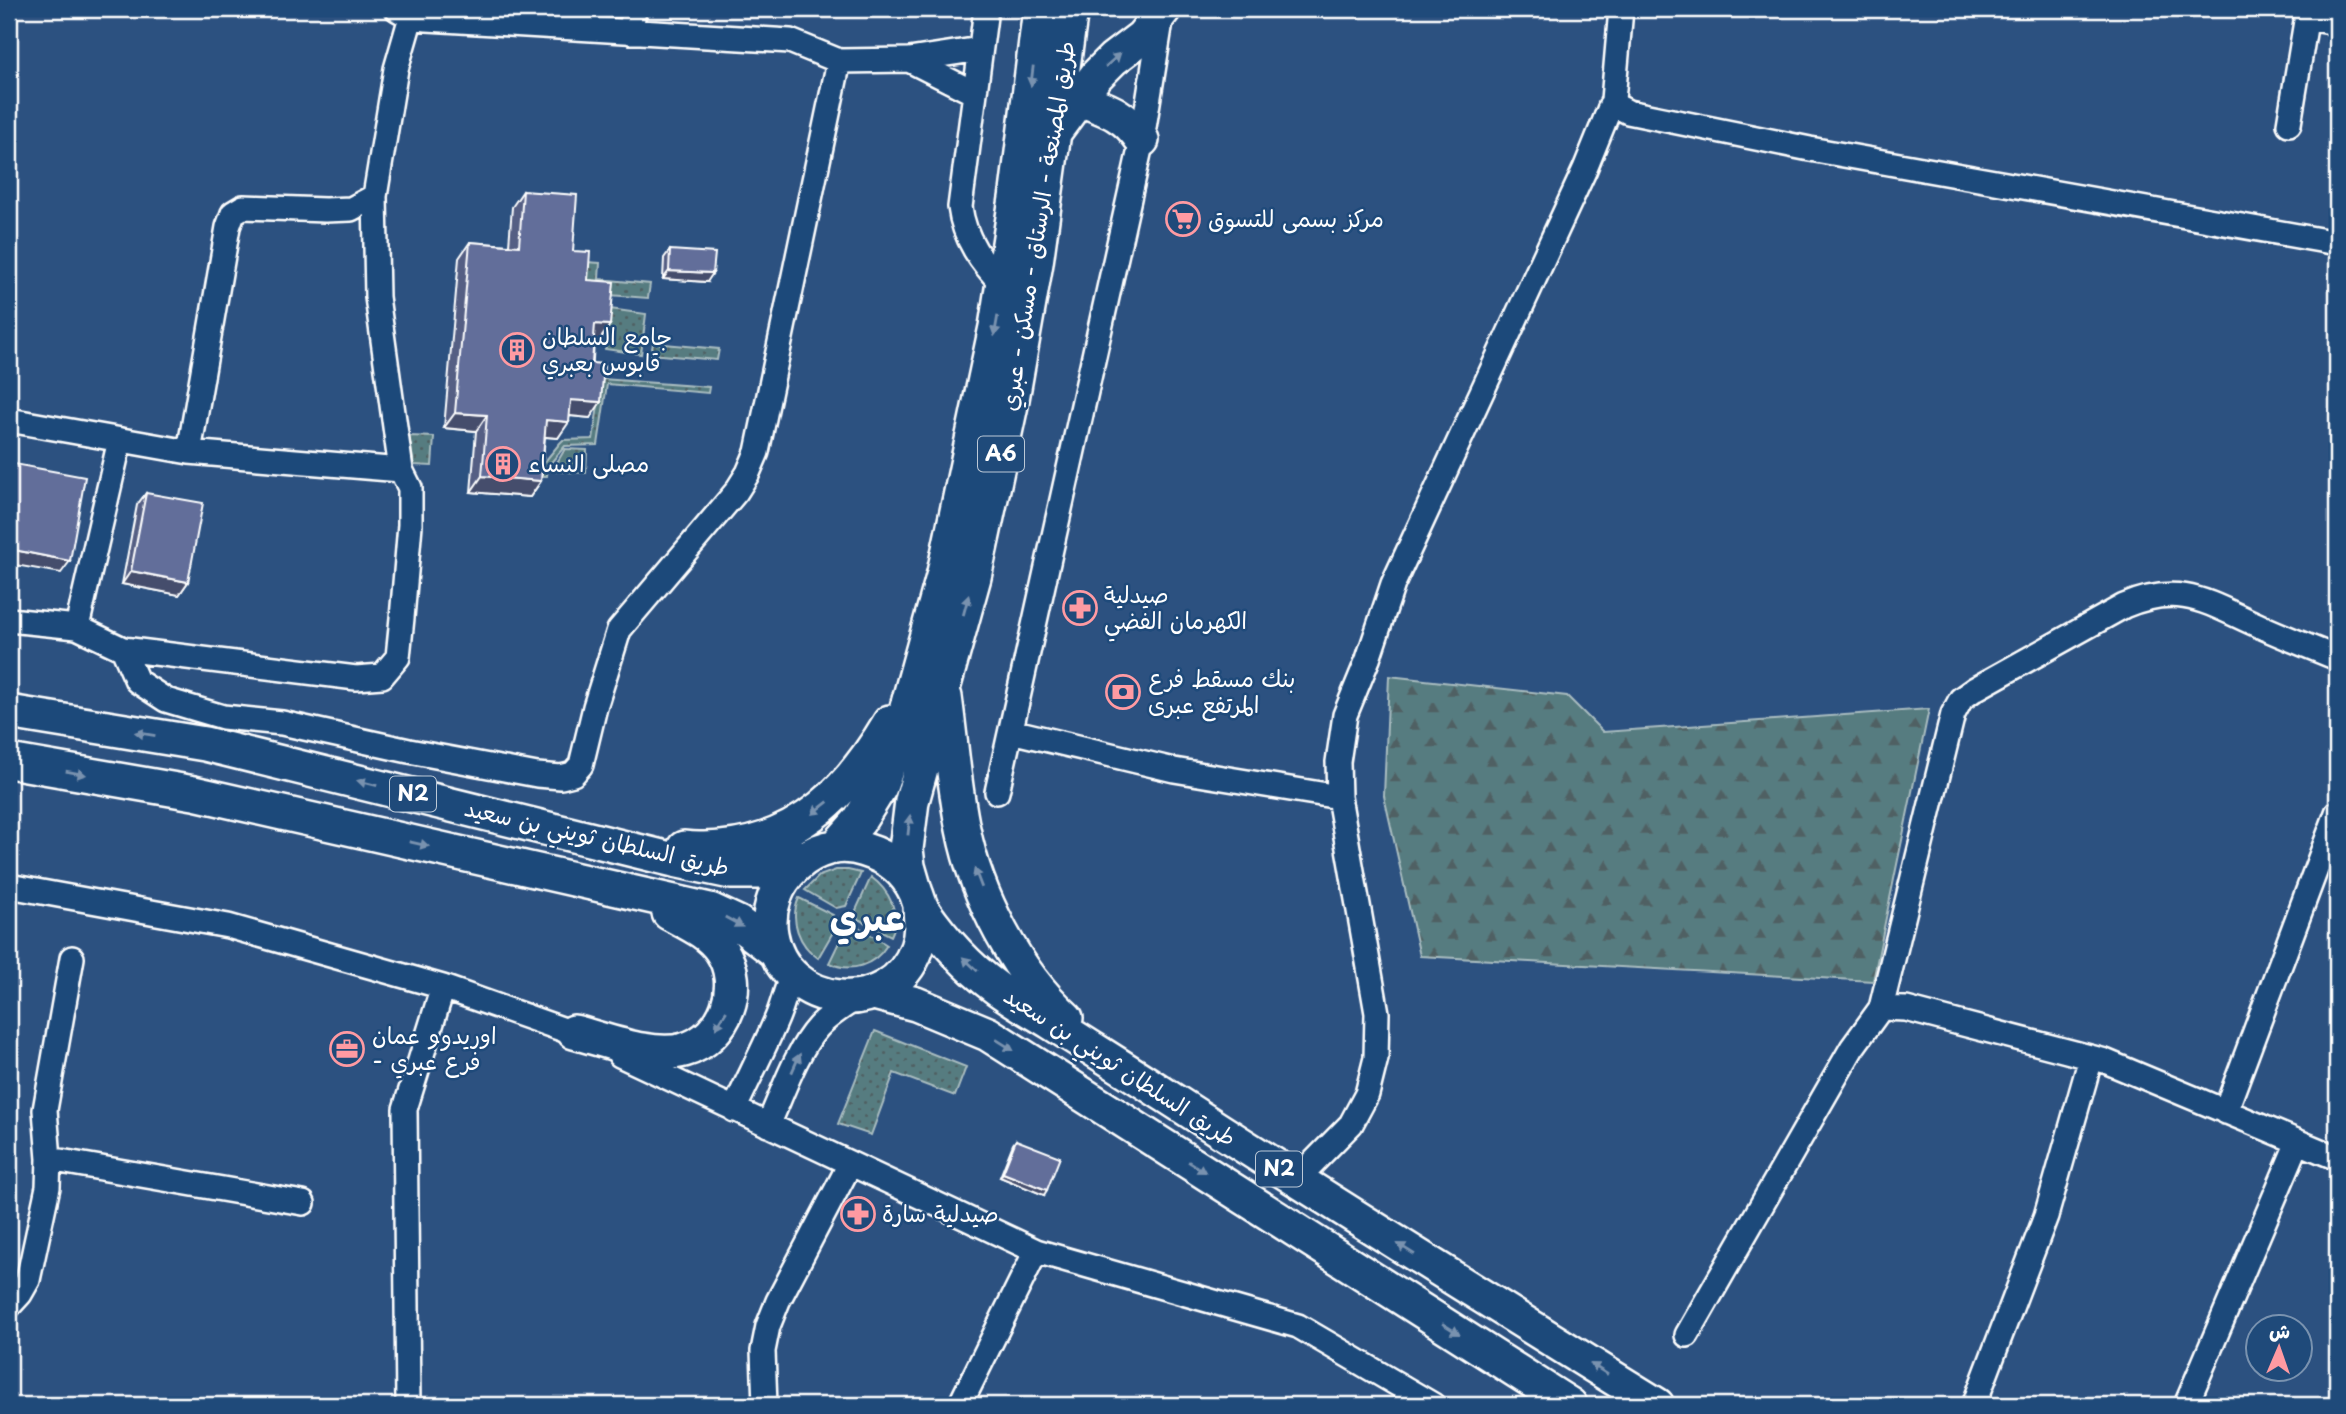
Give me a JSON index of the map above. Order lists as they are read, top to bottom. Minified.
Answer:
{"streets":{"highway":["طريق المصنعة - الرستاق - مسكن - عبري","A6","N2","طريق السلطان ثويني بن سعيد"]},"crossings":[["طريق المصنعة - الرستاق - مسكن - عبري","N2"],["طريق المصنعة - الرستاق - مسكن - عبري","طريق السلطان ثويني بن سعيد"],["N2","طريق السلطان ثويني بن سعيد"]],"districts":["عبري"],"places":{"supermarket":["مركز بسمى للتسوق"],"building":["جامع السلطان قابوس بعبري","مصلى النساء"],"pharmacy":["صيدلية الكهرمان الفضي","صيدلية سارة"],"bank":["بنك مسقط فرع المرتفع عبرى"],"office":["اوريدوو عمان - فرع عبري"]},"north":"top"}
